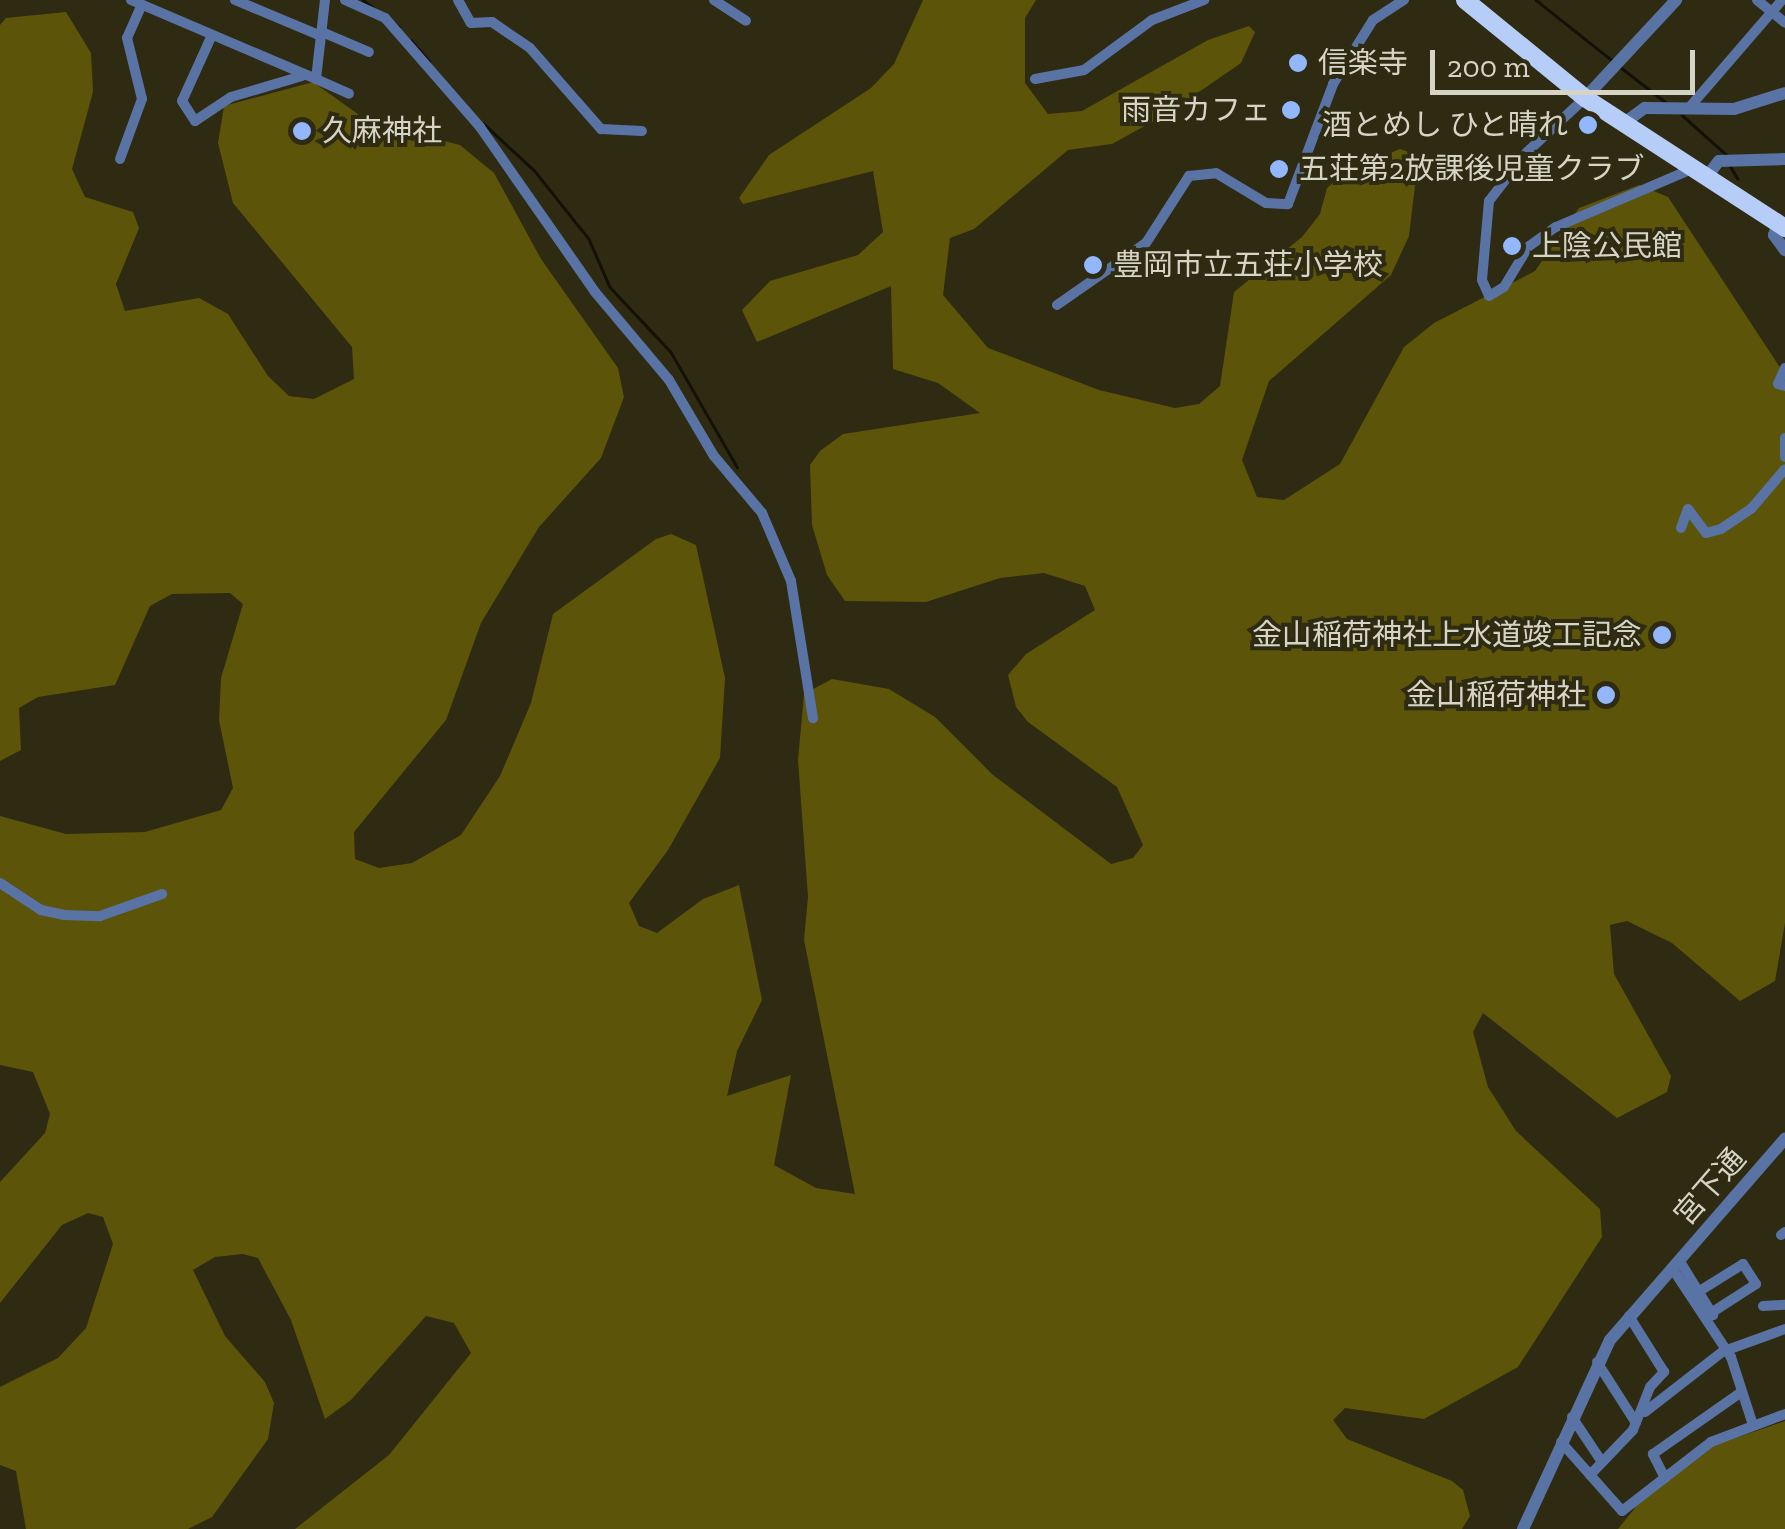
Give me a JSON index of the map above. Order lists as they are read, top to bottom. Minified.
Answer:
{"streets":{"street":["宮下通"]},"places":["信楽寺","雨音カフェ","酒とめし ひと晴れ","久麻神社","五荘第2放課後児童クラブ","上陰公民館","豊岡市立五荘小学校","金山稲荷神社上水道竣工記念","金山稲荷神社"],"scale_bar":"200 m"}
